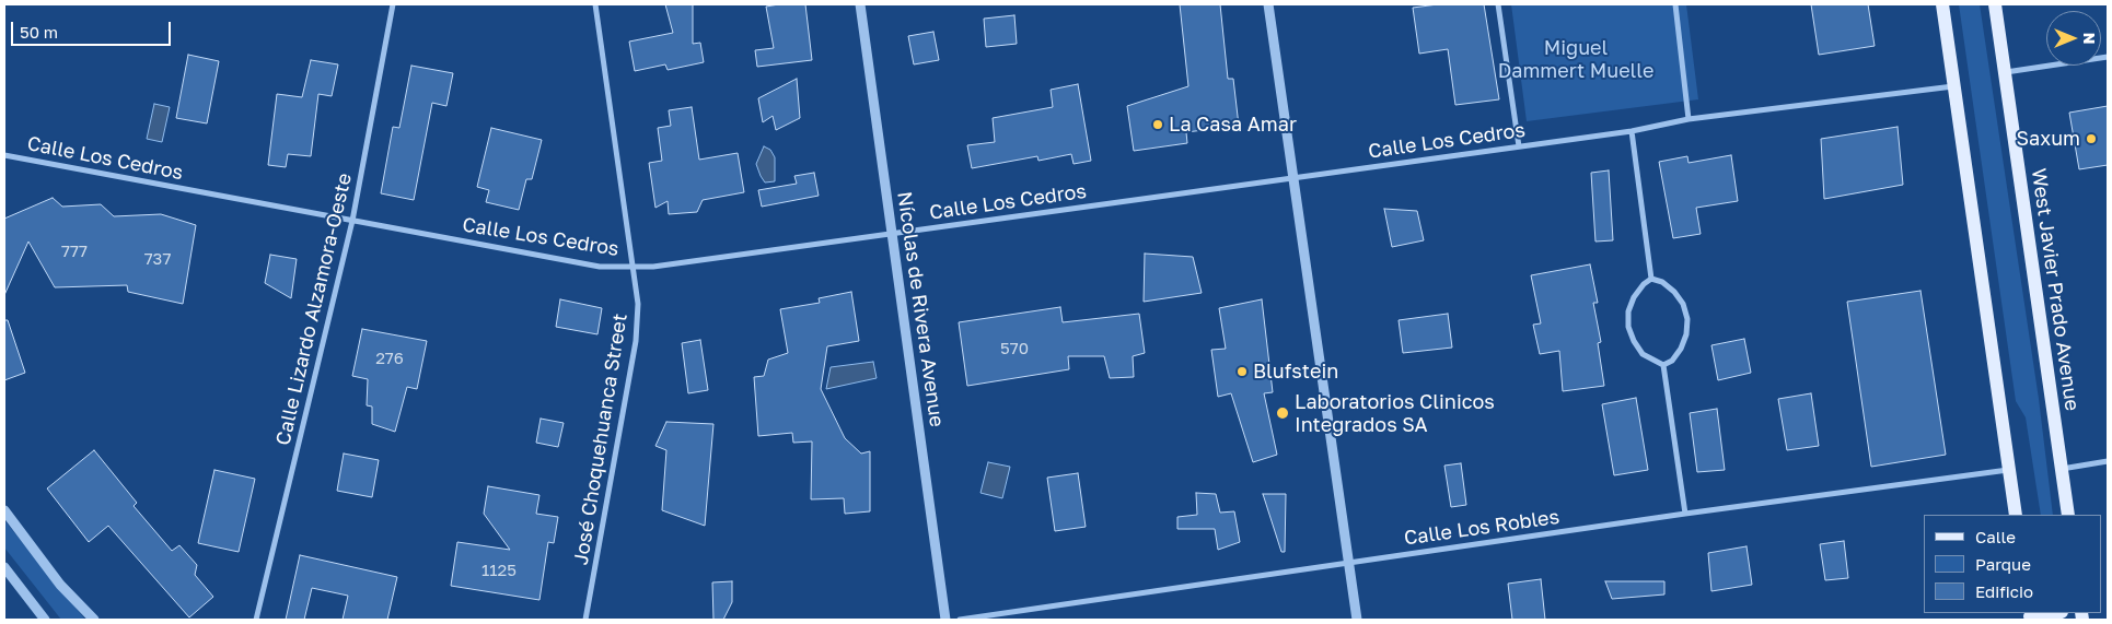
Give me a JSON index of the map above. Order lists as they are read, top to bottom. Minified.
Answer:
{"streets":{"main road":["West Javier Prado Avenue"],"street":["Calle Los Cedros","Calle Lizardo Alzamora-Oeste","Nícolas de Rivera Avenue","José Choquehuanca Street","Calle Los Robles"]},"crossings":[["Calle Los Cedros","Calle Lizardo Alzamora-Oeste"],["Calle Los Cedros","Nícolas de Rivera Avenue"],["Calle Los Cedros","José Choquehuanca Street"]],"parks":["Miguel Dammert Muelle"],"places":["La Casa Amar","Saxum","Blufstein","Laboratorios Clinicos Integrados SA"],"house_numbers":["777","737","570","276","1125"],"legend":["Calle","Parque","Edificio"],"scale_bar":"50 m","north":"right"}
